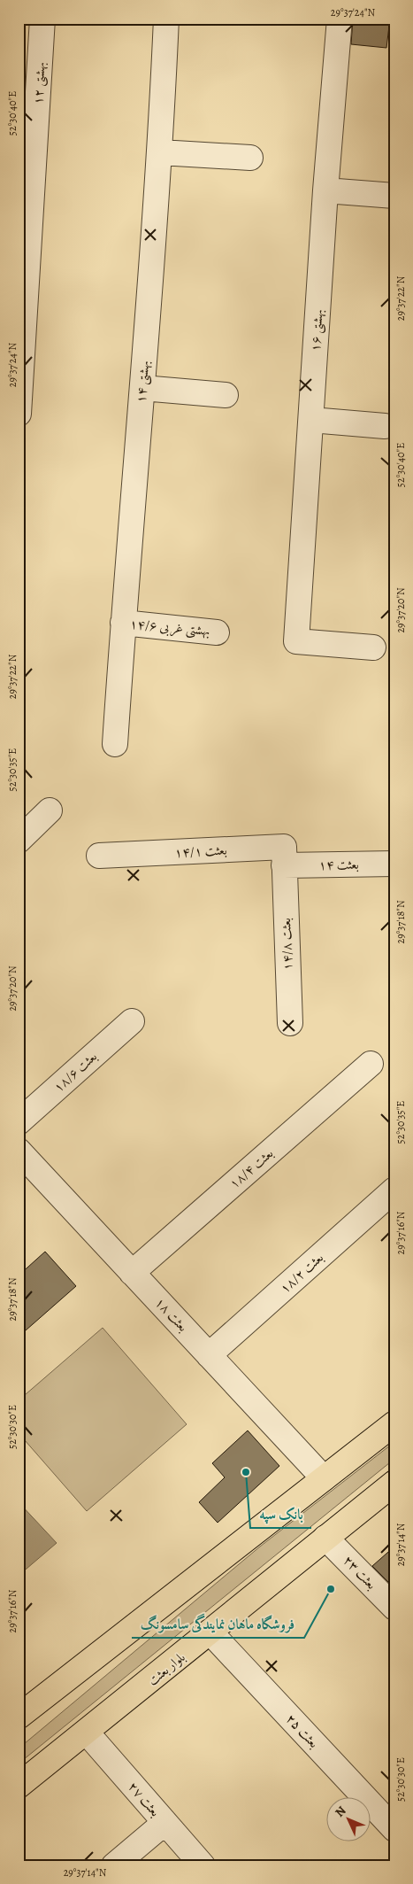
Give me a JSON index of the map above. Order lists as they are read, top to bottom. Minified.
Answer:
{"streets":{"main road":["بلوار بعثت"],"street":["۱۲ بهشتی","۱۶ بهشتی","۱۴ بهشتی","۱۴/۶ بهشتی غربی","۱۴/۱ بعثت","بعثت ۱۴","۱۴/۸ بعثت","۱۸/۶ بعثت","۱۸/۴ بعثت","۱۸/۲ بعثت","بعثت ۱۸","۲۳ بعثت","۲۵ بعثت","۲۷ بعثت"]},"crossings":[["۱۴ بهشتی","۱۴/۶ بهشتی غربی"],["۱۴/۱ بعثت","بعثت ۱۴"],["۱۴/۱ بعثت","۱۴/۸ بعثت"],["بعثت ۱۴","۱۴/۸ بعثت"],["۱۸/۴ بعثت","بعثت ۱۸"],["۱۸/۲ بعثت","بعثت ۱۸"],["۲۳ بعثت","بلوار بعثت"],["بلوار بعثت","۲۵ بعثت"],["بلوار بعثت","۲۷ بعثت"]],"places":["بانک سپه","فروشگاه ماهان نمایندگی سامسونگ"],"north":"top left","coordinates":["29°37'24\"N","52°30'40\"E","29°37'22\"N","29°37'20\"N","52°30'35\"E","29°37'18\"N","29°37'16\"N","52°30'30\"E","29°37'14\"N"]}
